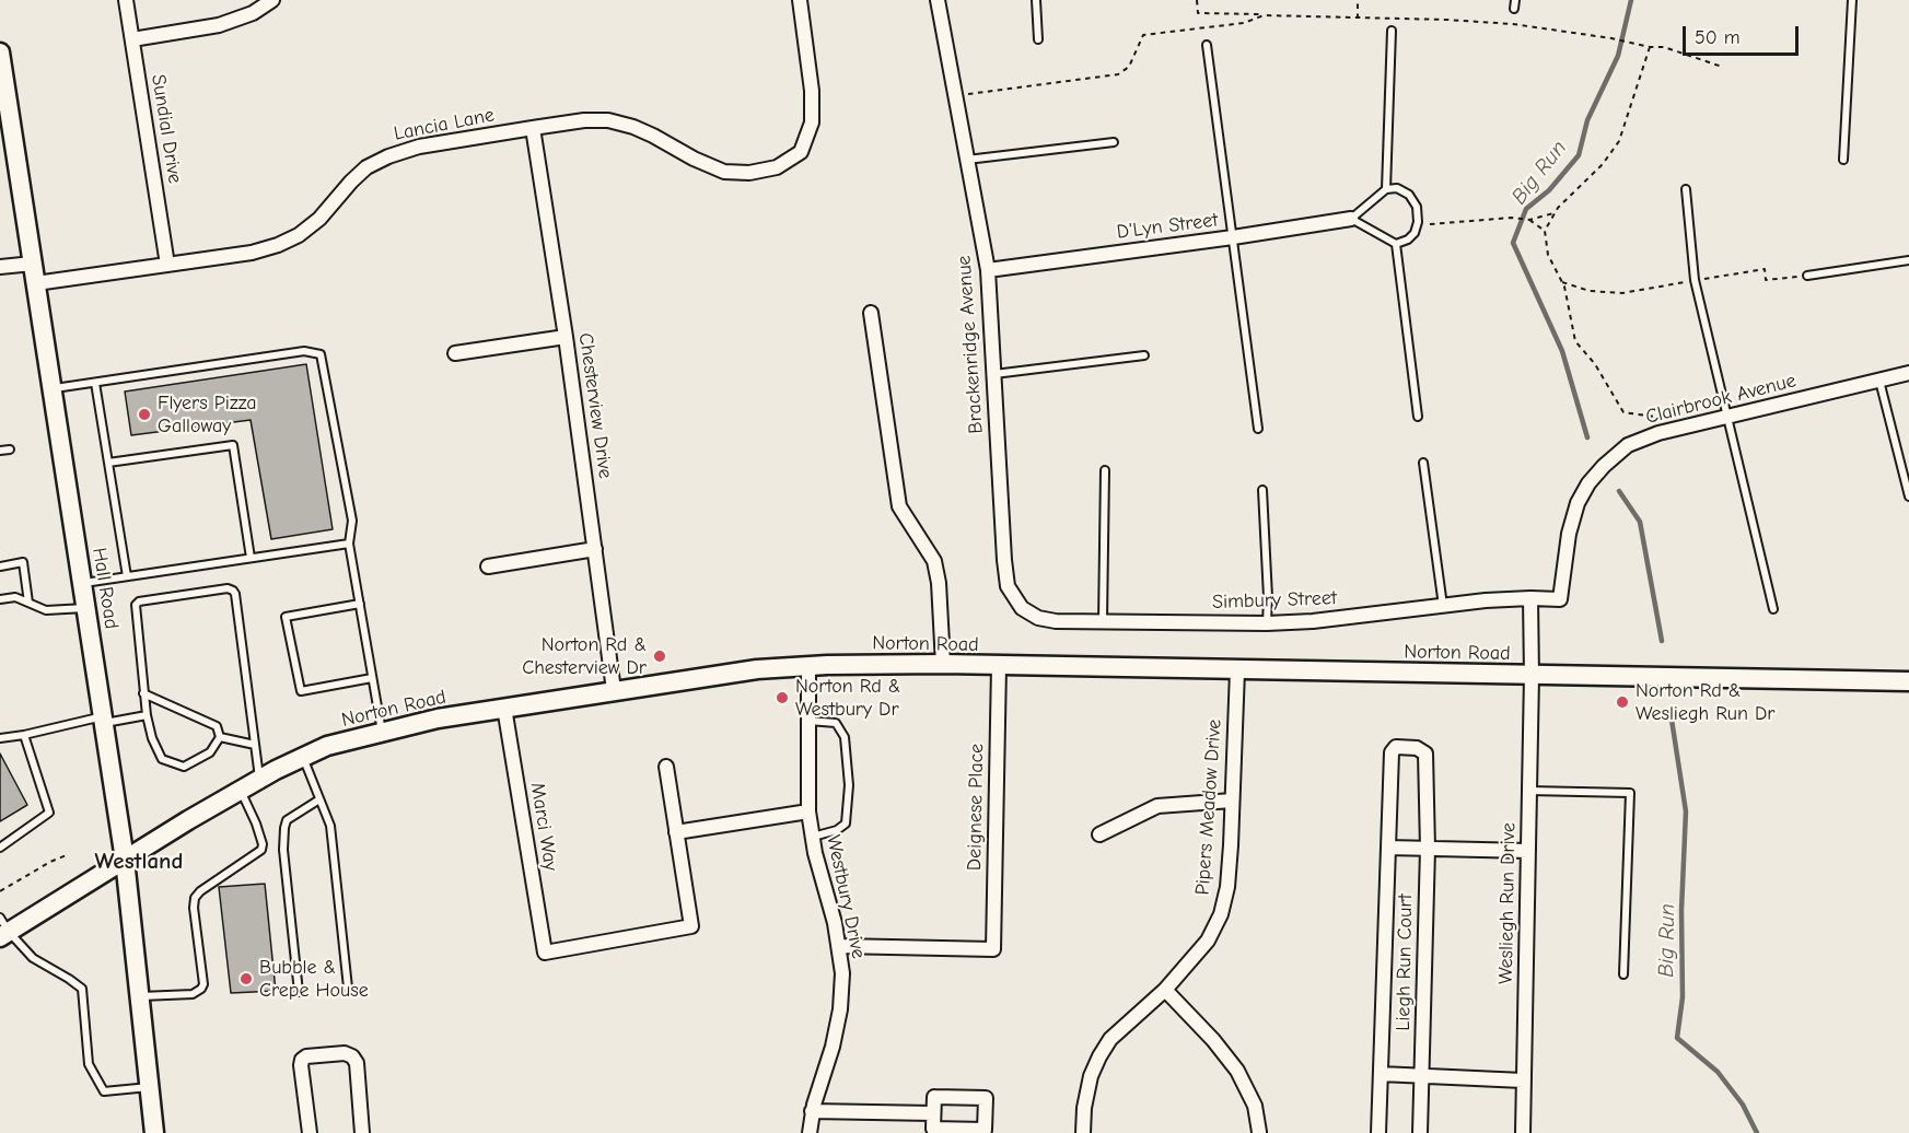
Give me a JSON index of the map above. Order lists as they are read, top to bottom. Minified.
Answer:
{"streets":{"main road":["Hall Road","Norton Road"],"street":["Lancia Lane","Sundial Drive","D'Lyn Street","Brackenridge Avenue","Clairbrook Avenue","Chesterview Drive","Simbury Street","Deignese Place","Pipers Meadow Drive","Marci Way","Westbury Drive","Wesliegh Run Drive","Liegh Run Court"]},"crossings":[["Lancia Lane","Sundial Drive"],["Lancia Lane","Chesterview Drive"],["Lancia Lane","Hall Road"],["D'Lyn Street","Brackenridge Avenue"],["Brackenridge Avenue","Simbury Street"],["Clairbrook Avenue","Simbury Street"],["Chesterview Drive","Norton Road"],["Hall Road","Norton Road"],["Norton Road","Deignese Place"],["Norton Road","Pipers Meadow Drive"],["Norton Road","Marci Way"],["Norton Road","Westbury Drive"],["Norton Road","Wesliegh Run Drive"],["Deignese Place","Westbury Drive"]],"districts":["Westland"],"water":["Big Run"],"places":["Flyers Pizza Galloway","Norton Rd & Chesterview Dr","Norton Rd & Westbury Dr","Norton Rd & Wesliegh Run Dr","Bubble & Crepe House"],"scale_bar":"50 m"}
